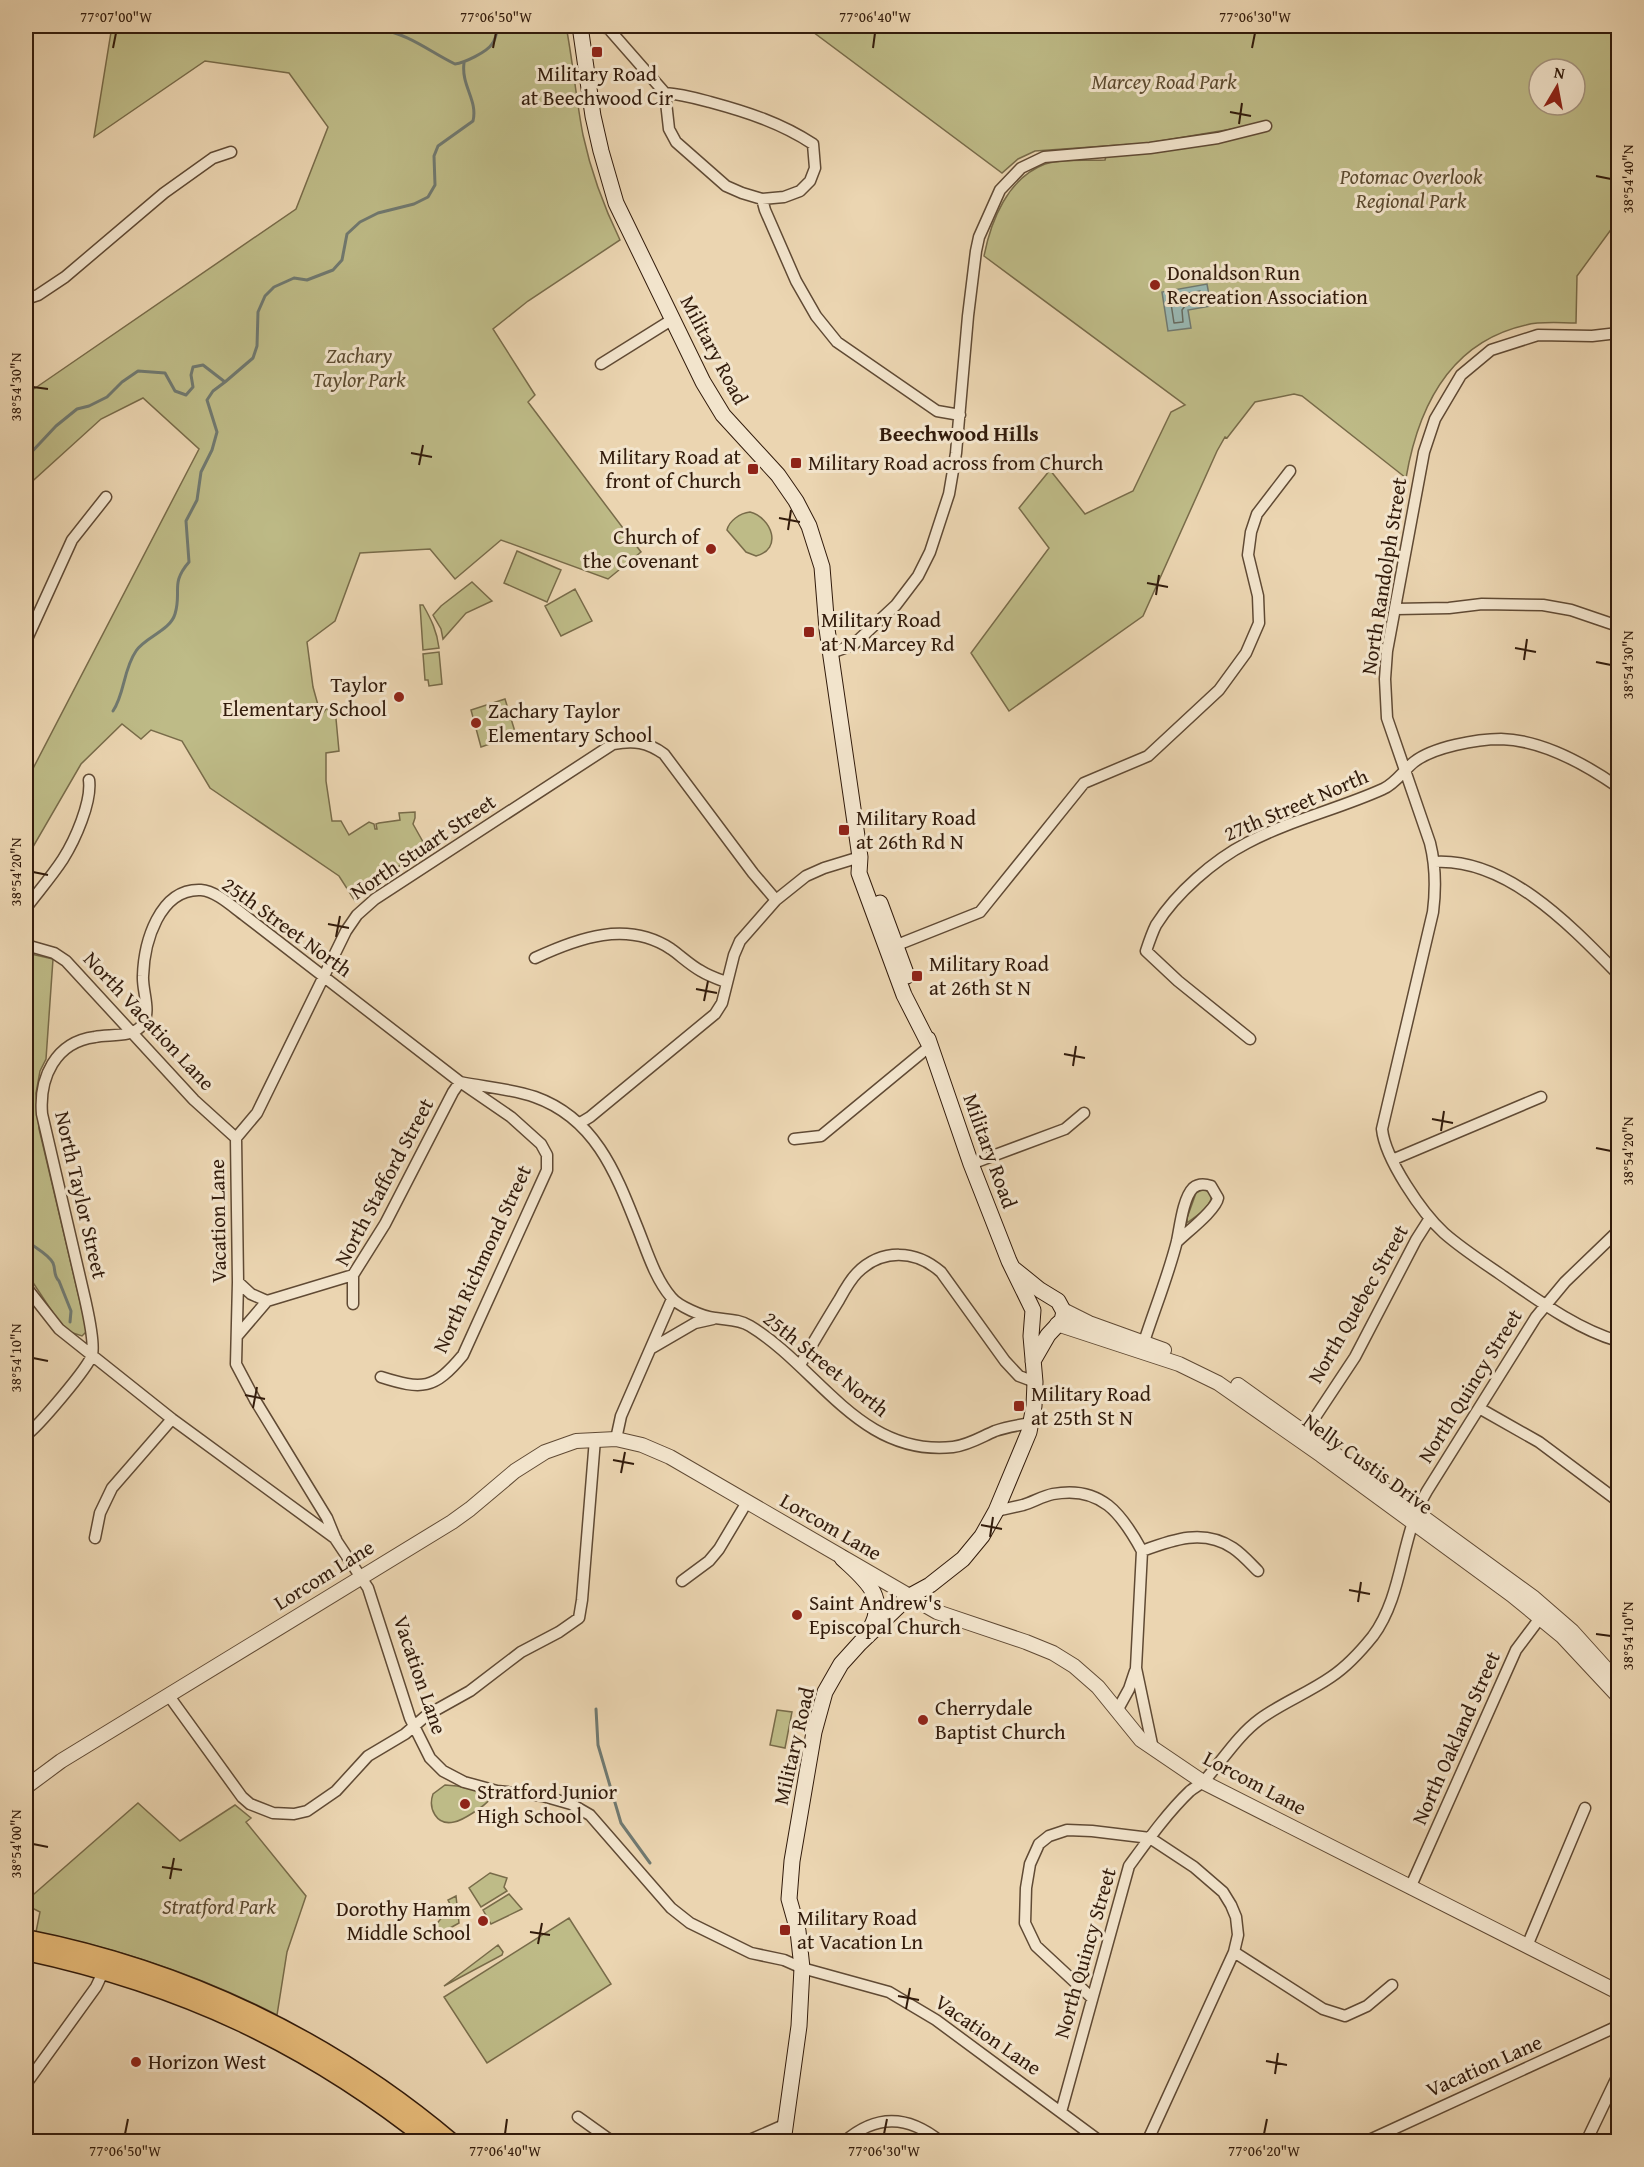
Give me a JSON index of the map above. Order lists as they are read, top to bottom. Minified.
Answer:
{"streets":{"main road":["Military Road"],"street":["North Randolph Street","27th Street North","North Stuart Street","25th Street North","North Vacation Lane","North Stafford Street","North Taylor Street","Vacation Lane","North Richmond Street","North Quebec Street","North Quincy Street","Nelly Custis Drive","Lorcom Lane","North Oakland Street"]},"crossings":[["Military Road","25th Street North"],["Military Road","Vacation Lane"],["Military Road","Nelly Custis Drive"],["Military Road","Lorcom Lane"],["North Randolph Street","27th Street North"],["North Stuart Street","25th Street North"],["North Stuart Street","North Vacation Lane"],["North Stuart Street","Vacation Lane"],["25th Street North","North Vacation Lane"],["25th Street North","North Stafford Street"],["25th Street North","North Taylor Street"],["25th Street North","North Richmond Street"],["North Vacation Lane","North Taylor Street"],["North Vacation Lane","Vacation Lane"],["Vacation Lane","North Quincy Street"],["Vacation Lane","Lorcom Lane"],["North Quebec Street","Nelly Custis Drive"],["North Quincy Street","Nelly Custis Drive"],["North Quincy Street","Lorcom Lane"],["Nelly Custis Drive","North Oakland Street"],["Lorcom Lane","North Oakland Street"]],"districts":["Beechwood Hills"],"parks":["Marcey Road Park","Potomac Overlook Regional Park","Zachary Taylor Park","Stratford Park"],"places":{"transit":["Military Road at Beechwood Cir","Military Road across from Church","Military Road at front of Church","Military Road at N Marcey Rd","Military Road at 26th Rd N","Military Road at 26th St N","Military Road at 25th St N","Military Road at Vacation Ln"],"other":["Donaldson Run Recreation Association","Church of the Covenant","Taylor Elementary School","Zachary Taylor Elementary School","Saint Andrew's Episcopal Church","Cherrydale Baptist Church","Stratford Junior High School","Dorothy Hamm Middle School","Horizon West"]},"north":"top","coordinates":["77°07'00\"W","77°06'50\"W","77°06'40\"W","77°06'30\"W","38°54'40\"N","38°54'30\"N","38°54'20\"N","38°54'10\"N","38°54'00\"N","77°06'20\"W"]}
